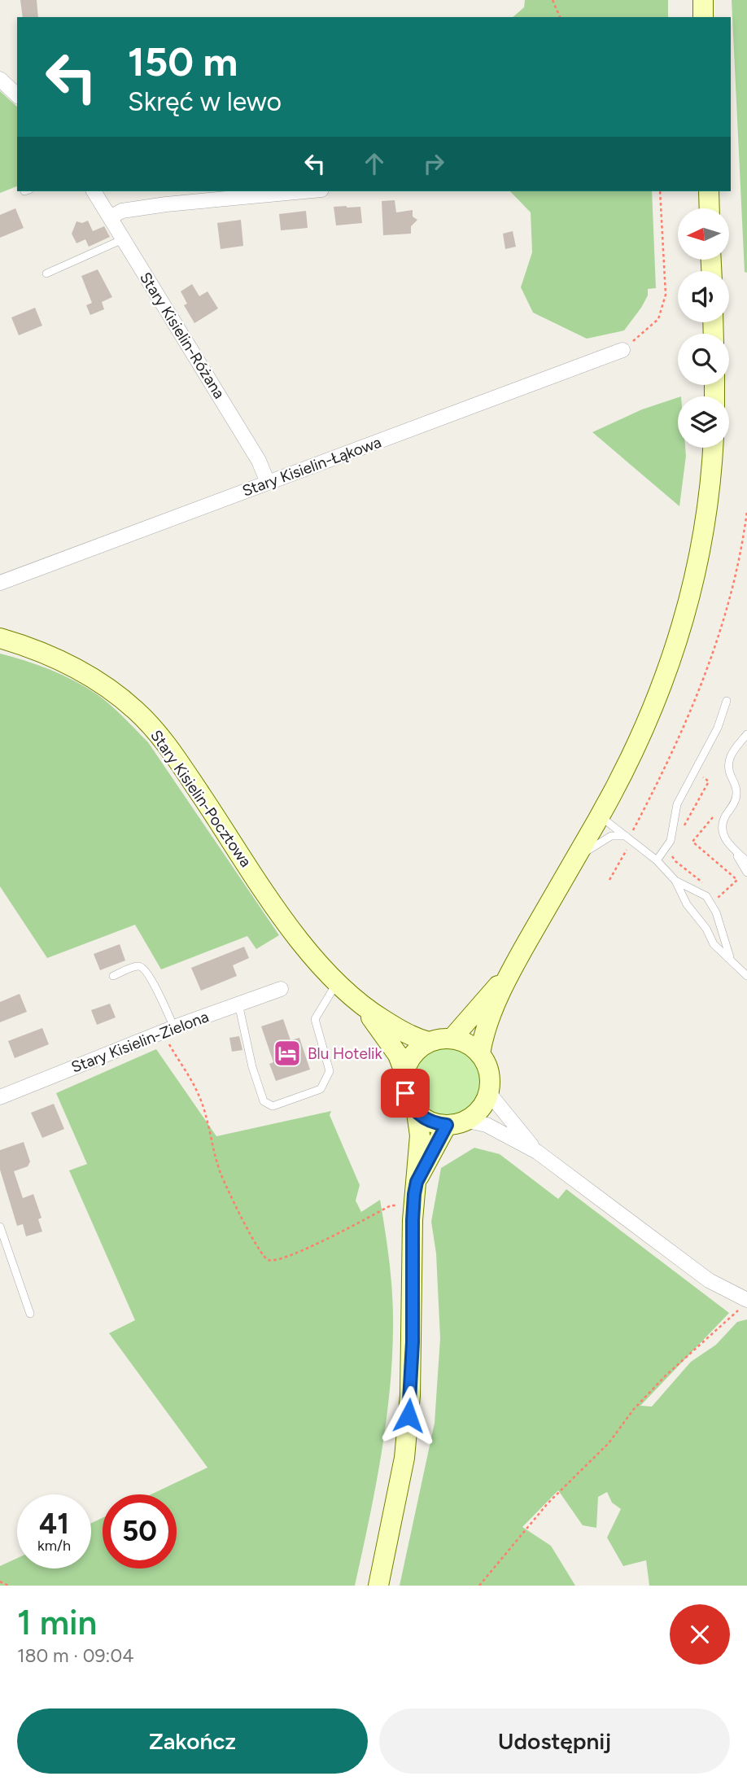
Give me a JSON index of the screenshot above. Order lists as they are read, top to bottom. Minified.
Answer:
{"streets":{"main road":["Stary Kisielin-Pocztowa"],"street":["Stary Kisielin-Różana","Stary Kisielin-Łąkowa","Stary Kisielin-Zielona"]},"crossings":[["Stary Kisielin-Różana","Stary Kisielin-Łąkowa"]],"places":{"hotel":["Blu Hotelik"]},"north":"left","page":{"turn":["150 m","Skręć w lewo"],"speed":"41 km/h","limit":"50","heading":["1 min","180 m · 09:04"],"buttons":["Zakończ","Udostępnij"]}}
